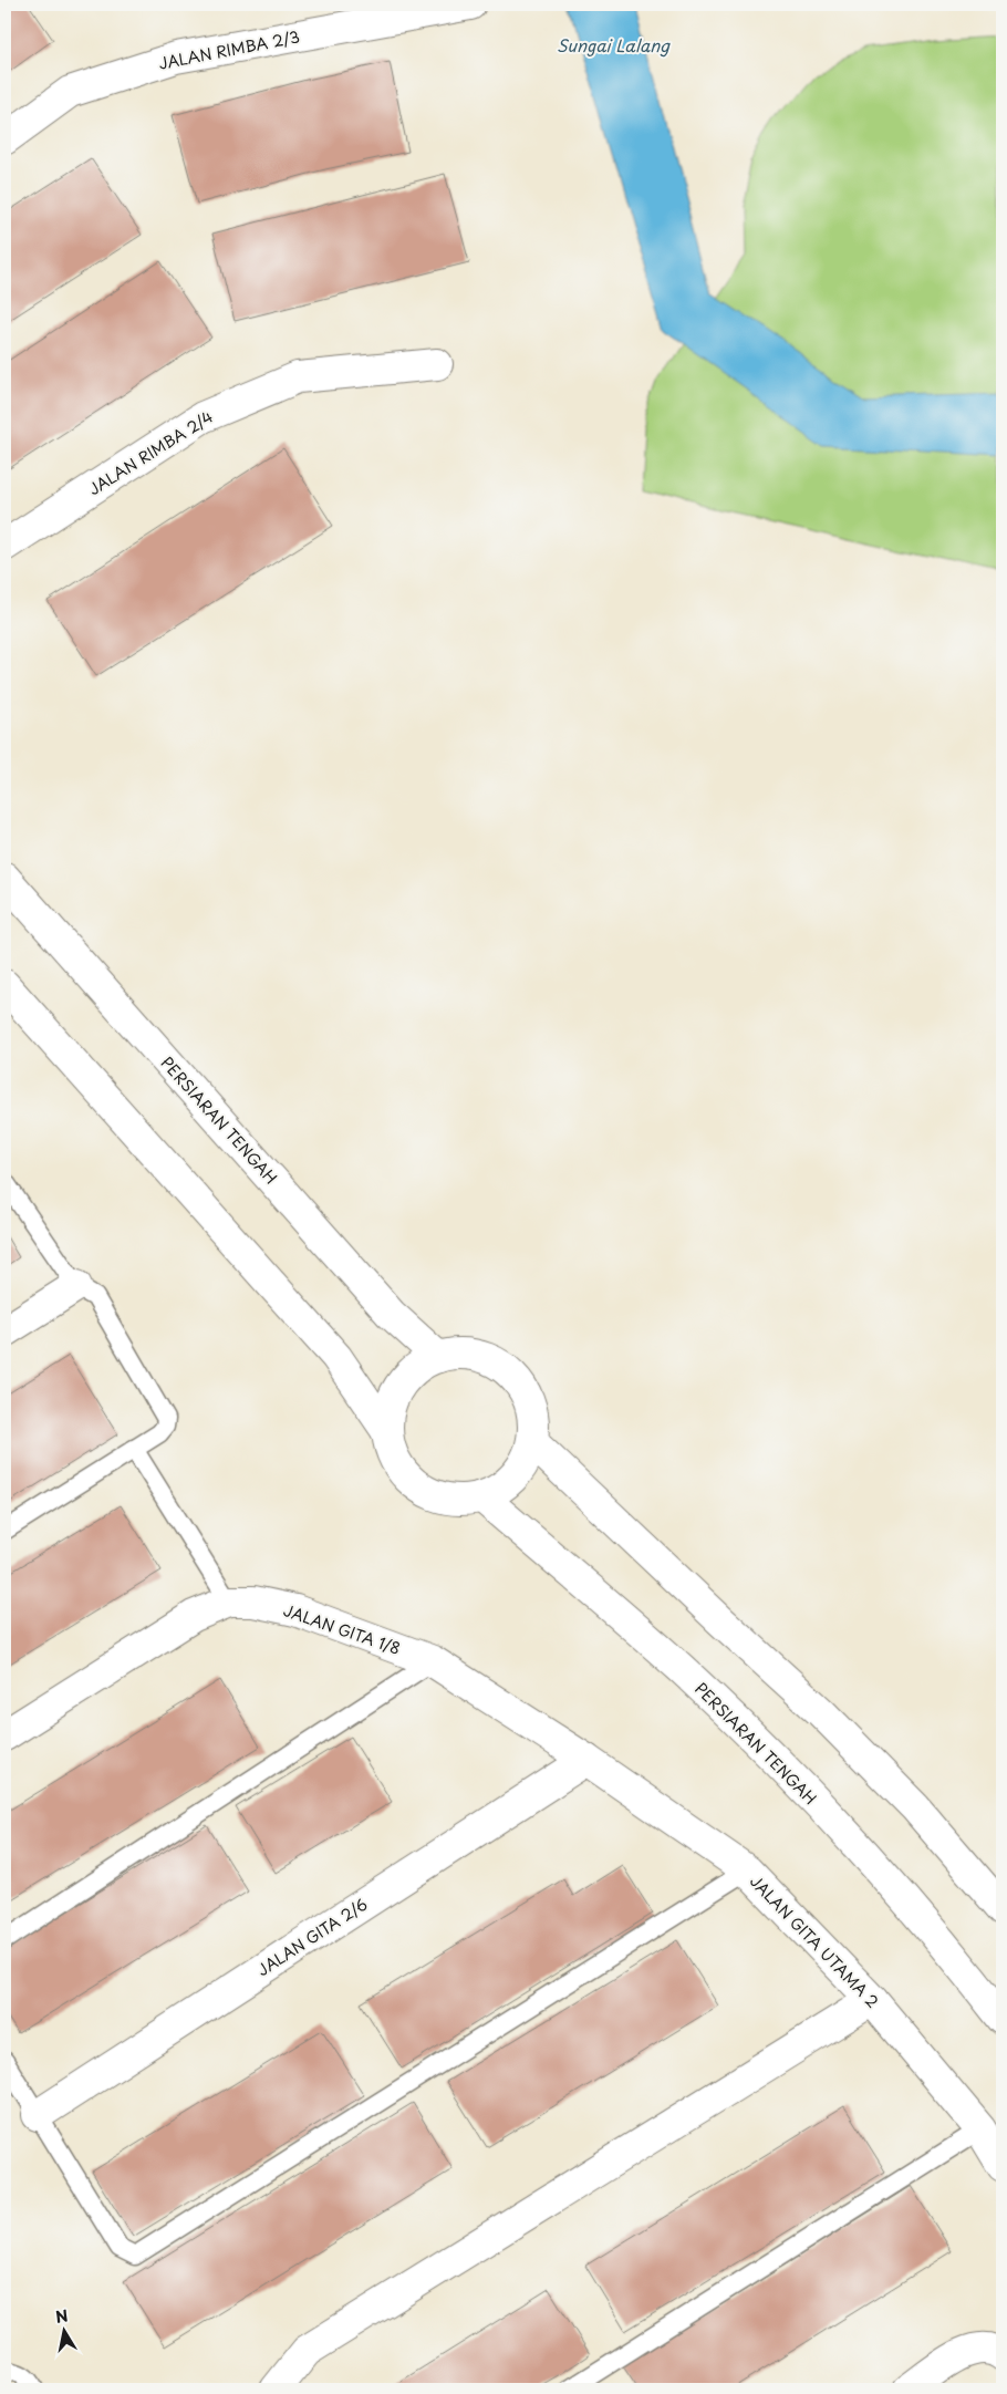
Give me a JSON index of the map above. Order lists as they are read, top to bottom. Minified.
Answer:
{"streets":{"street":["JALAN RIMBA 2/3","JALAN RIMBA 2/4","PERSIARAN TENGAH","JALAN GITA 1/8","JALAN GITA 2/6","JALAN GITA UTAMA 2"]},"crossings":[["JALAN GITA 1/8","JALAN GITA 2/6"],["JALAN GITA 1/8","JALAN GITA UTAMA 2"],["JALAN GITA 2/6","JALAN GITA UTAMA 2"]],"water":["Sungai Lalang"],"north":"top"}
